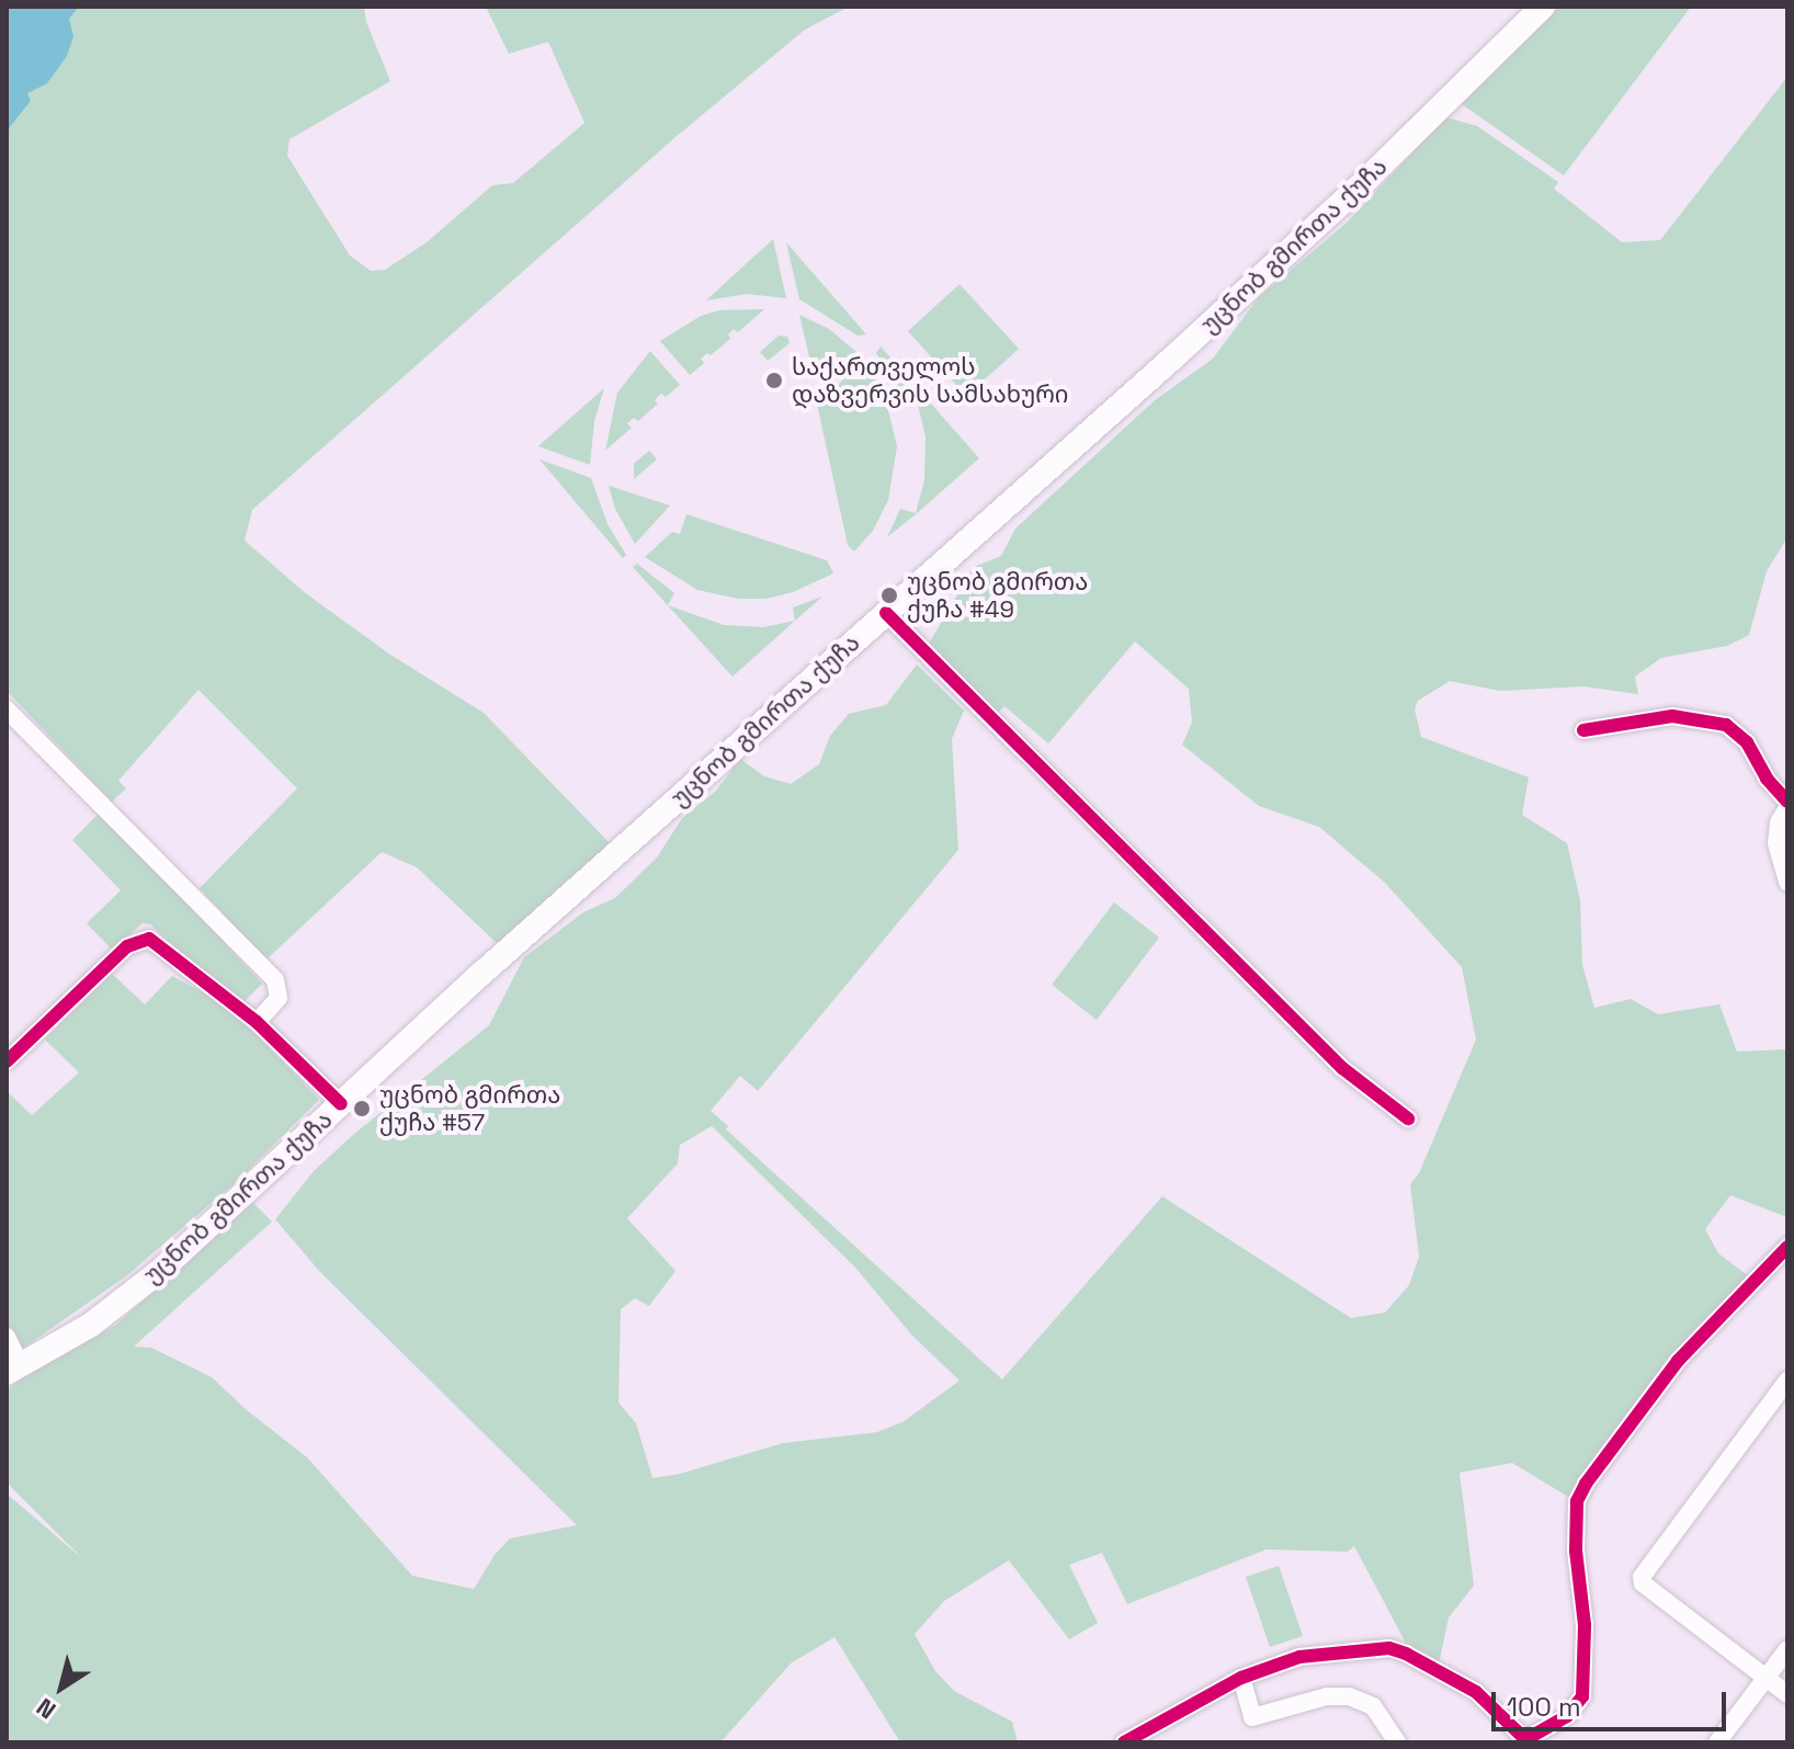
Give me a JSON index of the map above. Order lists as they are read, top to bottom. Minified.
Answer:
{"streets":{"main road":["უცნობ გმირთა ქუჩა"]},"places":["საქართველოს დაზვერვის სამსახური","უცნობ გმირთა ქუჩა #49","უცნობ გმირთა ქუჩა #57"],"scale_bar":"100 m","north":"bottom left"}
